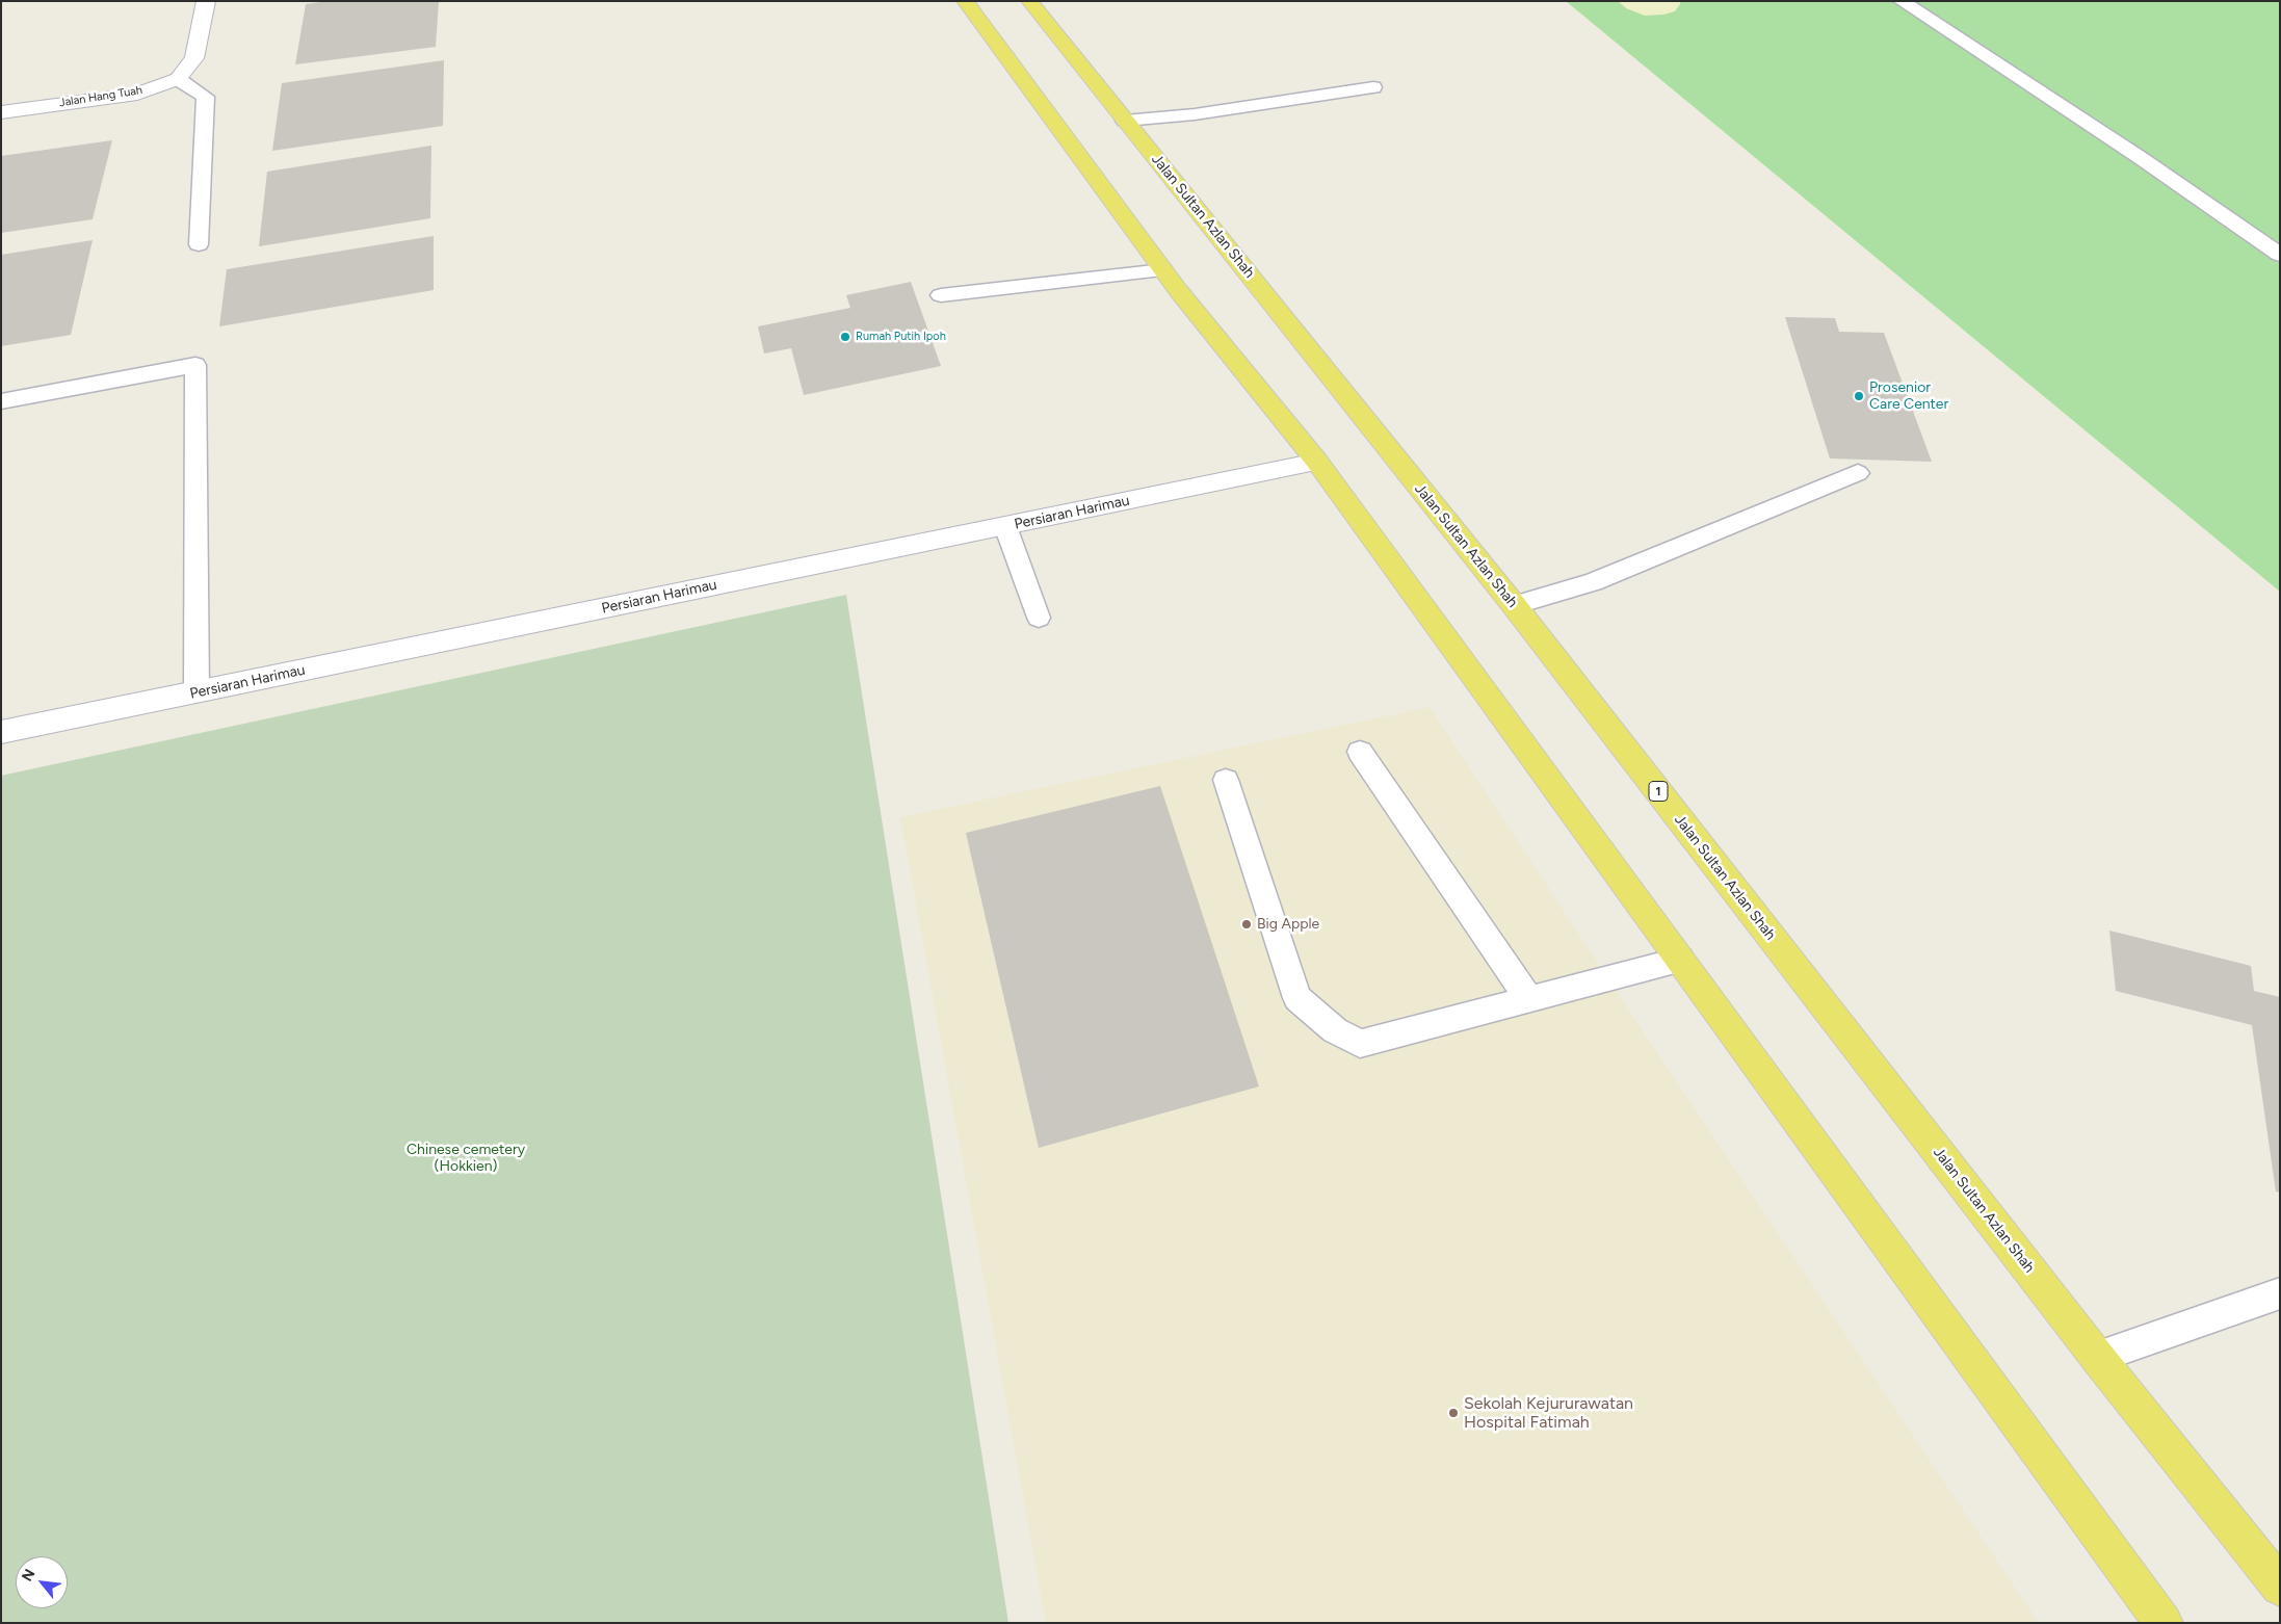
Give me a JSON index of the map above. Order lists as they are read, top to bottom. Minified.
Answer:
{"streets":{"main road":["Jalan Sultan Azlan Shah","1"],"street":["Jalan Hang Tuah","Persiaran Harimau"]},"parks":["Chinese cemetery (Hokkien)"],"places":["Rumah Putih Ipoh","Prosenior Care Center","Big Apple","Sekolah Kejururawatan Hospital Fatimah"],"north":"top left"}
